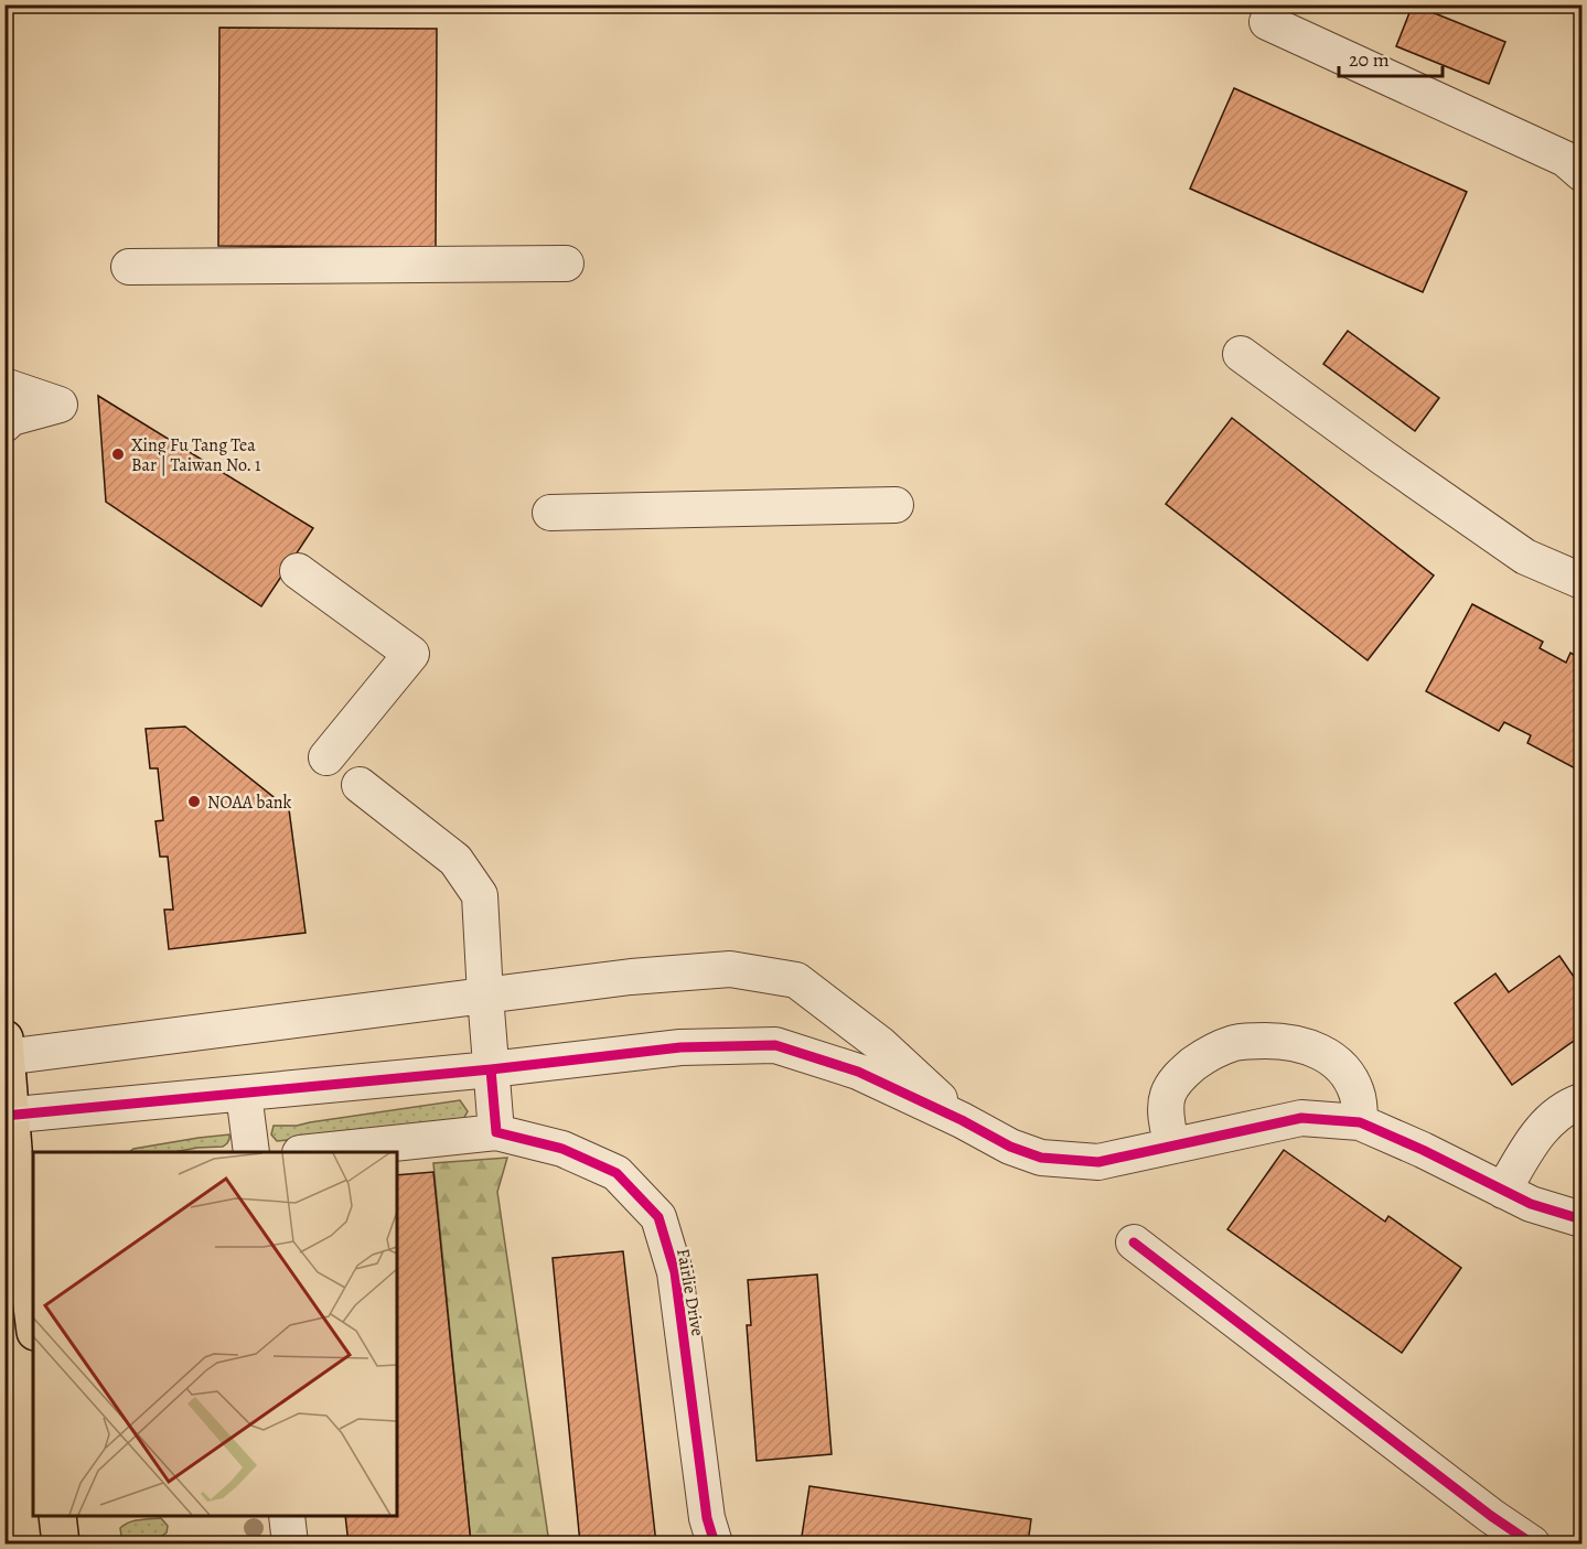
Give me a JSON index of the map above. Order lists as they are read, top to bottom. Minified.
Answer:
{"streets":{"street":["Fairlie Drive"]},"places":["Xing Fu Tang Tea Bar | Taiwan No. 1","NOAA bank"],"scale_bar":"20 m"}
